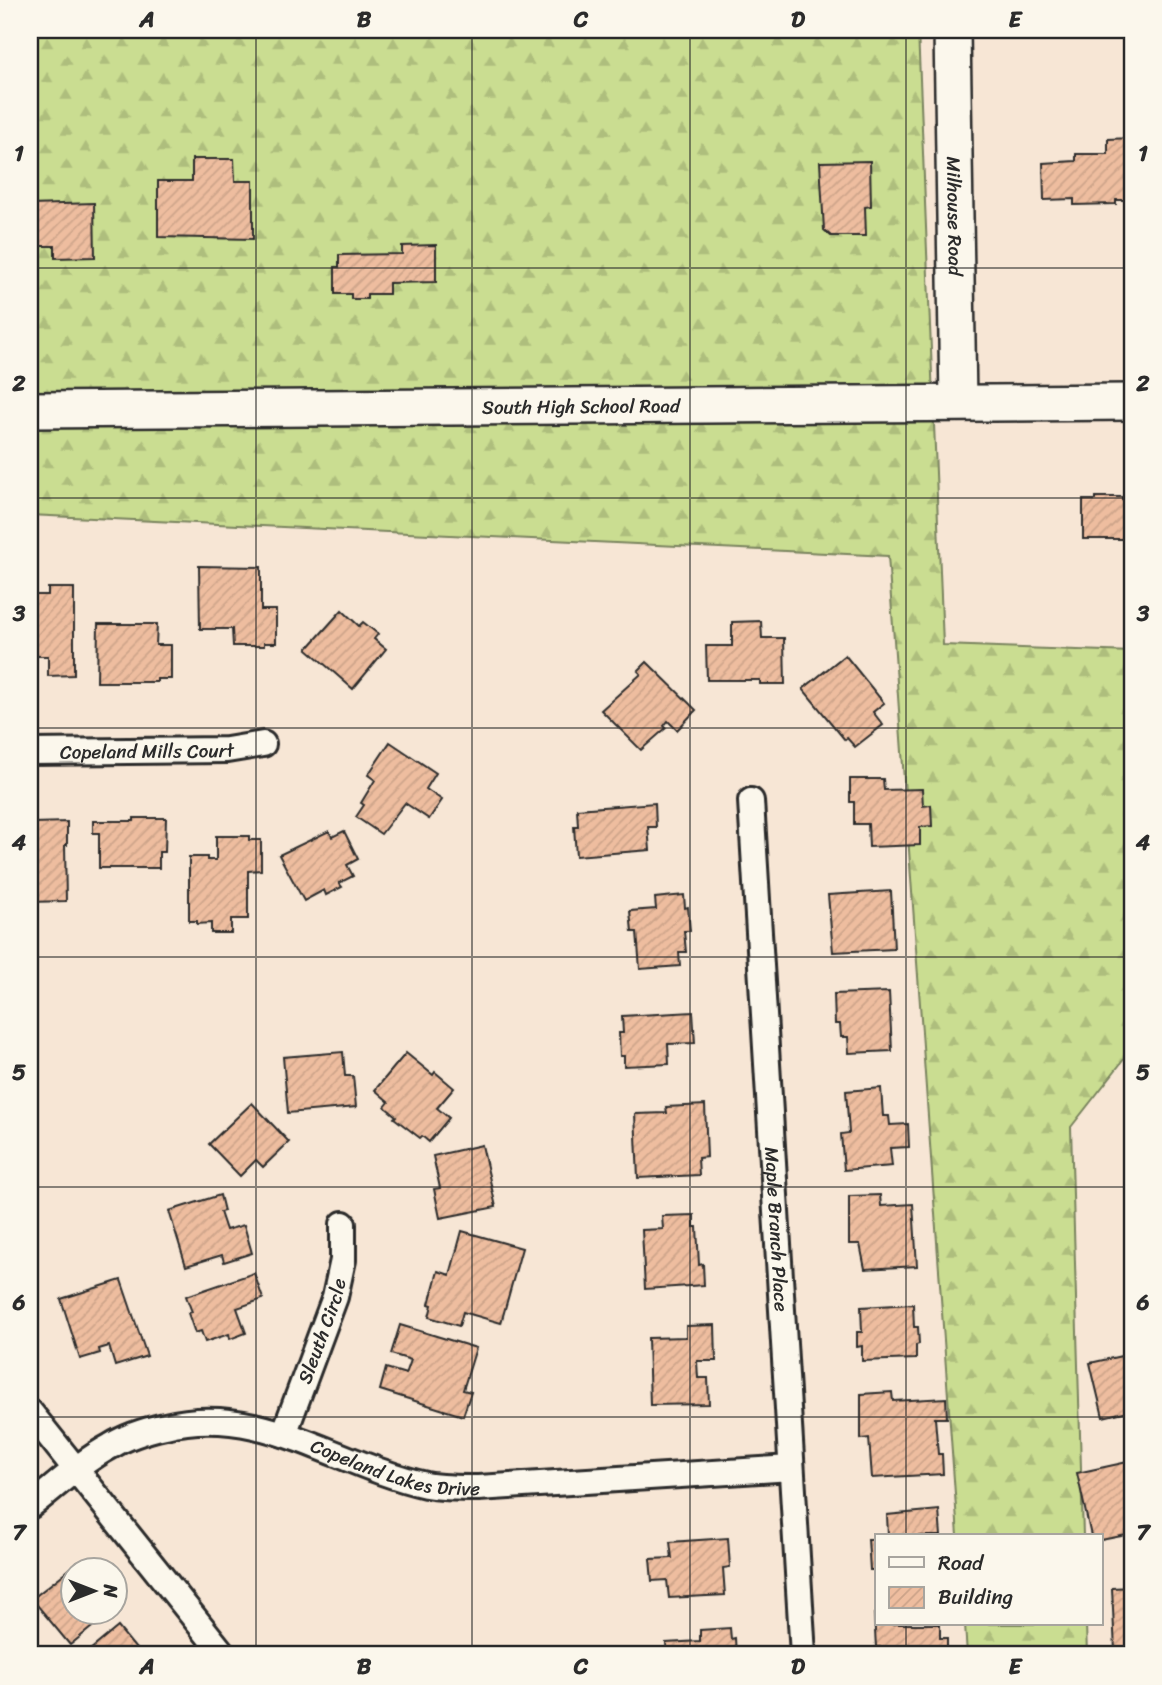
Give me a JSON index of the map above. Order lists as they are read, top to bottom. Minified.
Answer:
{"streets":{"main road":["Milhouse Road","South High School Road"],"street":["Copeland Mills Court","Maple Branch Place","Sleuth Circle","Copeland Lakes Drive"]},"crossings":[["Milhouse Road","South High School Road"],["Maple Branch Place","Copeland Lakes Drive"],["Sleuth Circle","Copeland Lakes Drive"]],"legend":["Road","Building"],"north":"right","grid":{"columns":["A","B","C","D","E"],"rows":["1","2","3","4","5","6","7"]}}
